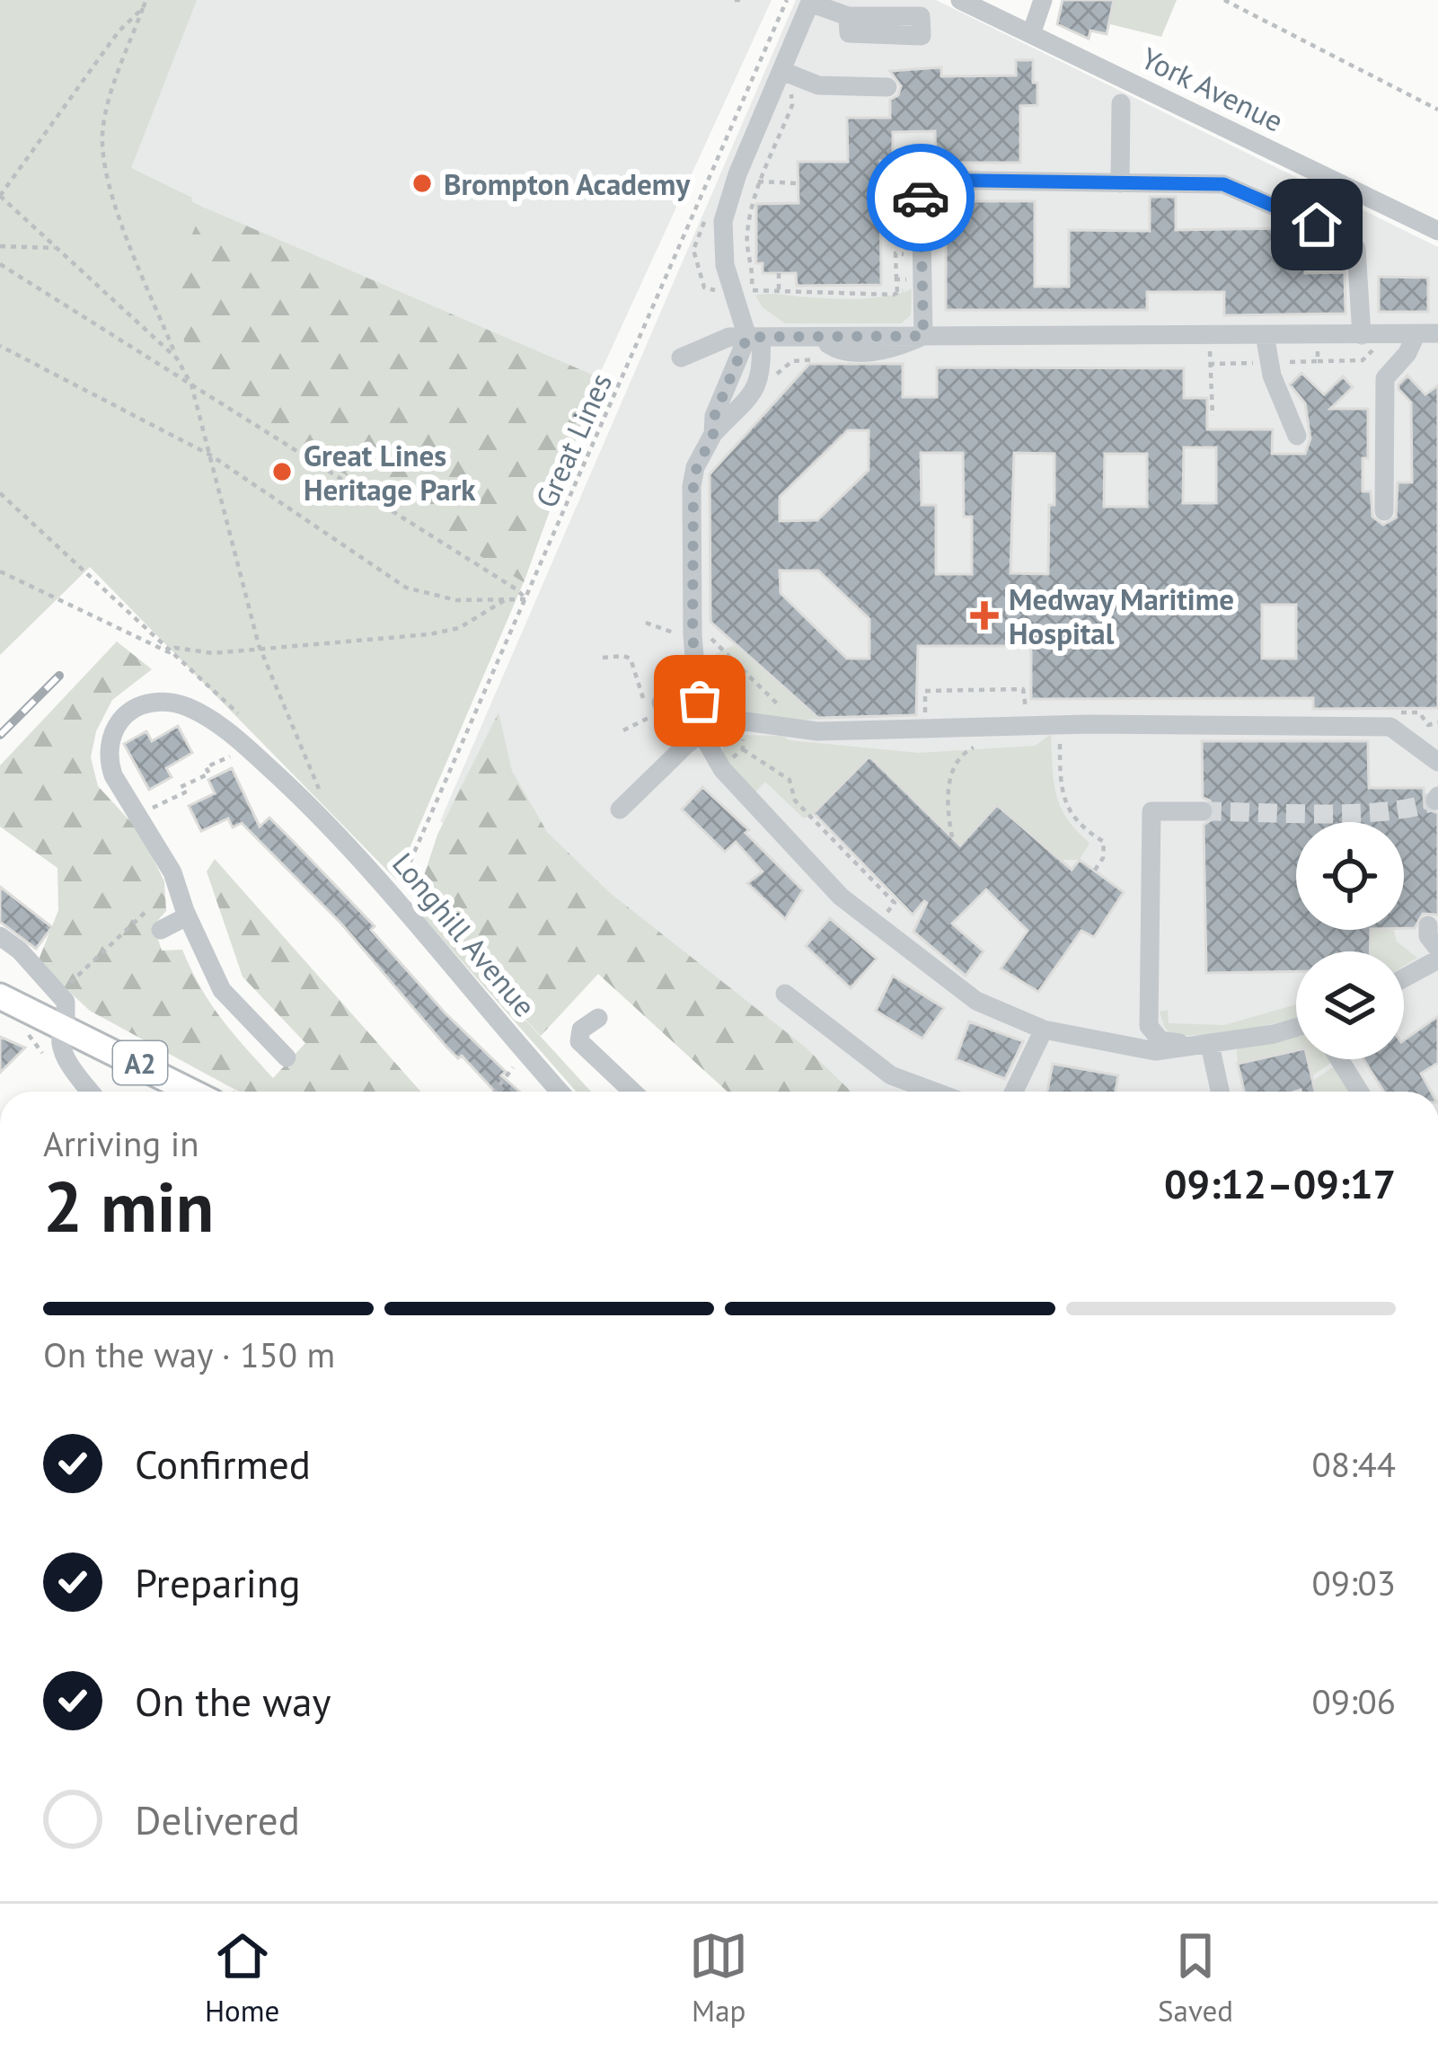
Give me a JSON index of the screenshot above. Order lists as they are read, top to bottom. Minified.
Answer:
{"streets":{"main road":["A2"],"street":["York Avenue","Longhill Avenue"],"path":["Great Lines"]},"crossings":[["Great Lines","Longhill Avenue"]],"places":{"other":["Brompton Academy","Great Lines Heritage Park"],"health":["Medway Maritime Hospital"]},"page":{"heading":["2 min","Arriving in","09:12–09:17"],"bar":"On the way · 150 m","list":[["Confirmed","08:44"],["Preparing","09:03"],["On the way","09:06"],"Delivered"],"tabs":["Home","Map","Saved"]}}
